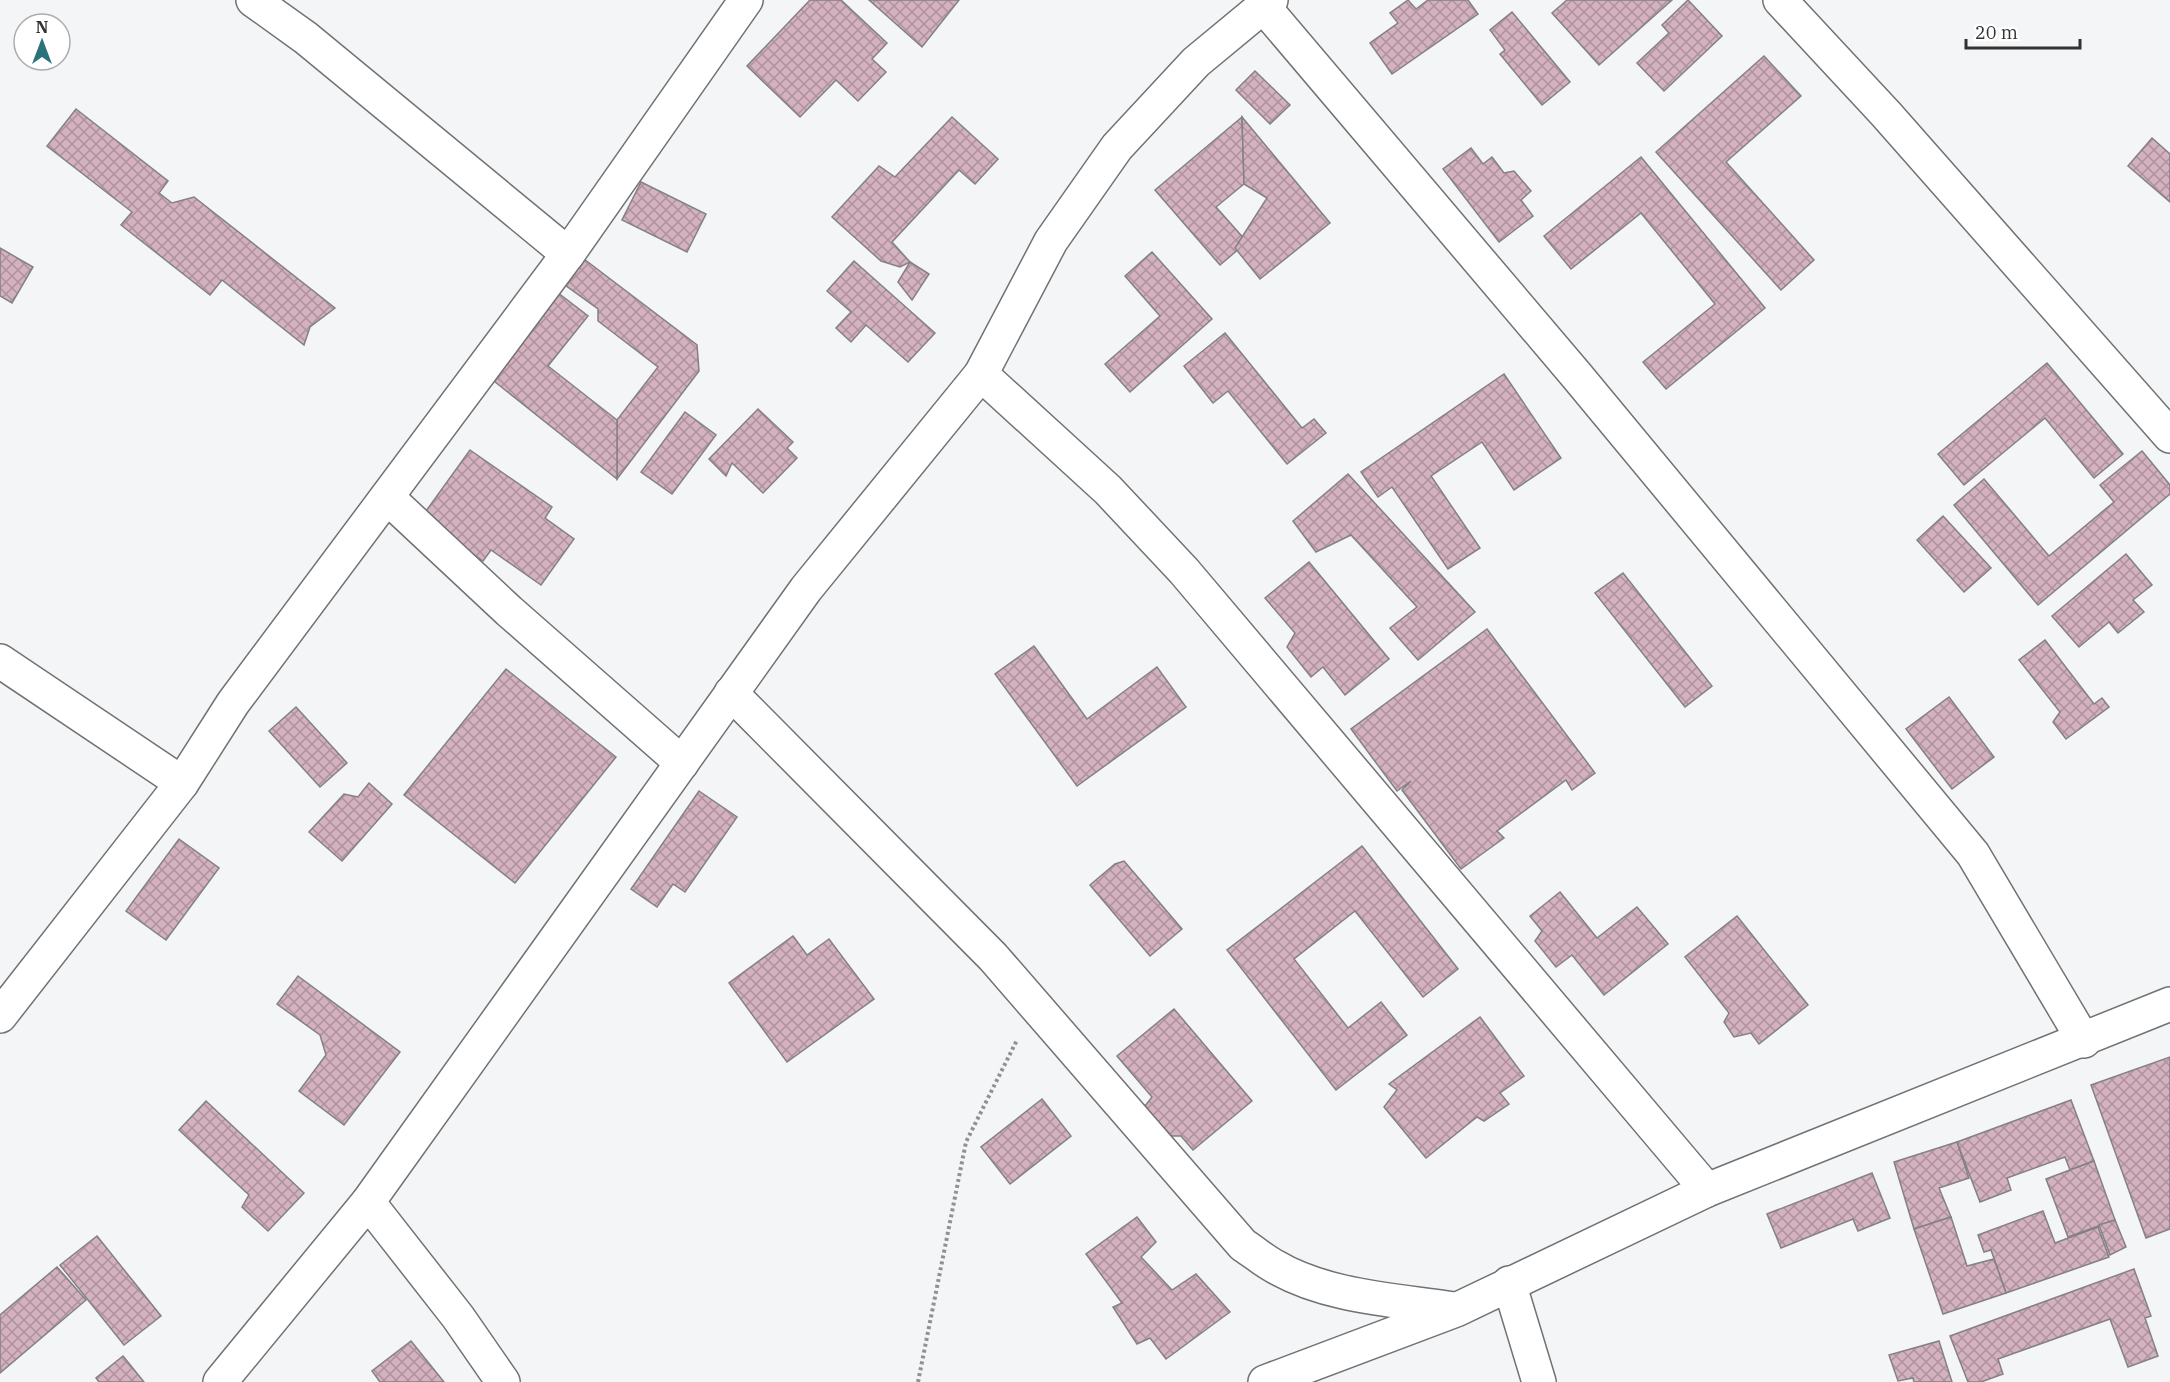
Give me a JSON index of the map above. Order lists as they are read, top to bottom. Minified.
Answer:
{"scale_bar":"20 m","north":"top"}
